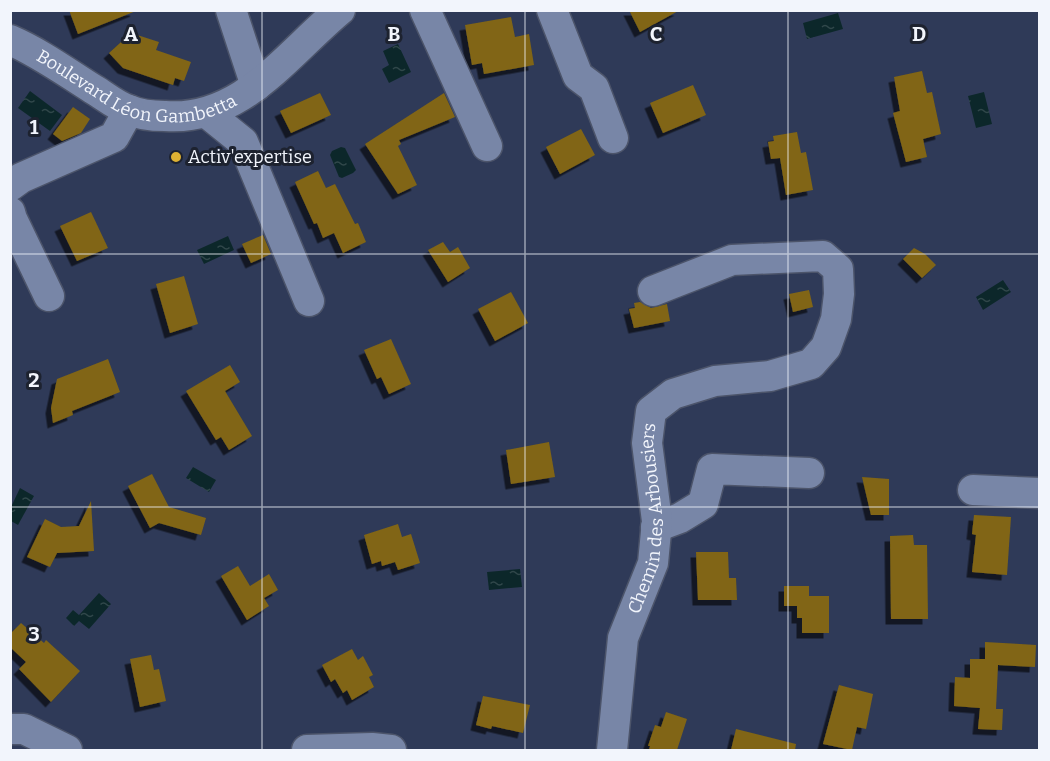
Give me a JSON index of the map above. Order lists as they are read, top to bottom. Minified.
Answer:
{"streets":{"street":["Boulevard Léon Gambetta","Chemin des Arbousiers"]},"places":["Activ'expertise"],"grid":{"columns":["A","B","C","D"],"rows":["1","2","3"]}}
